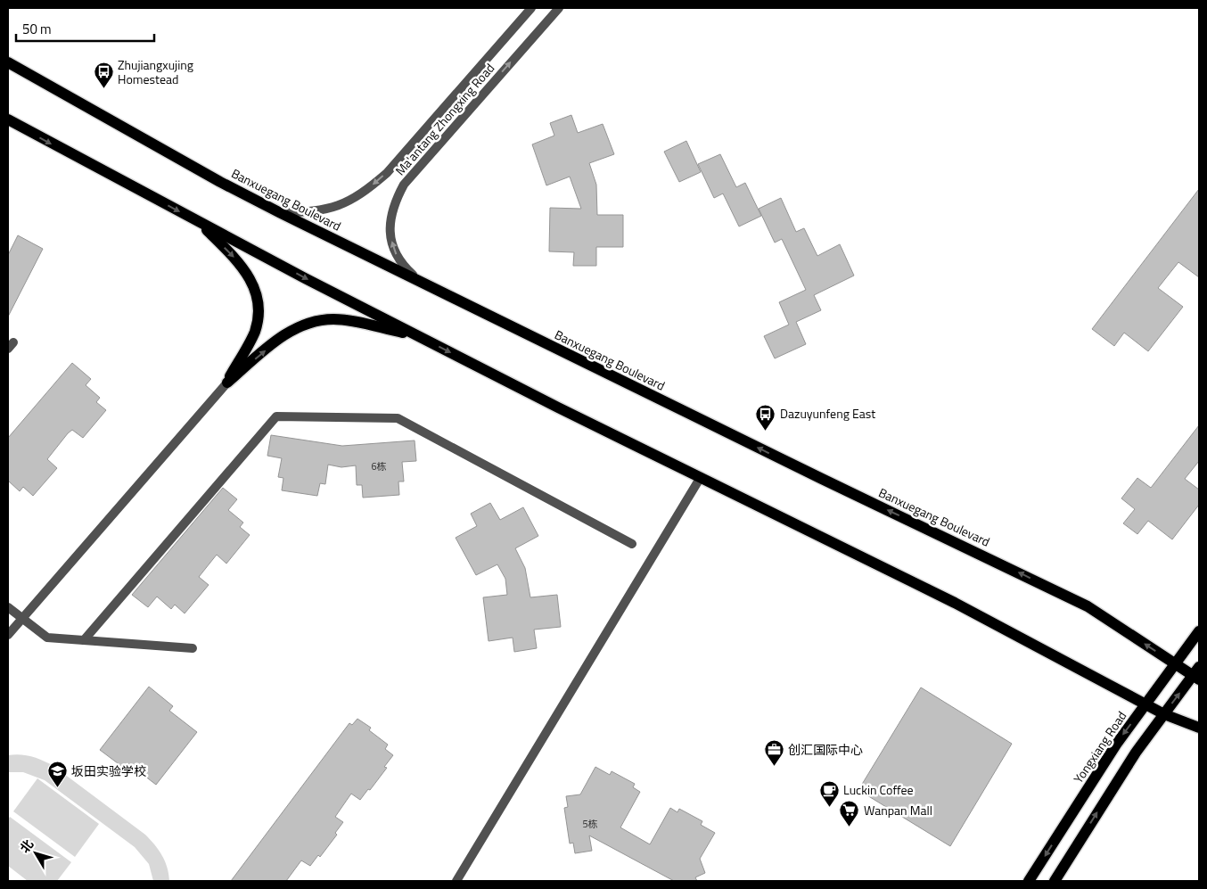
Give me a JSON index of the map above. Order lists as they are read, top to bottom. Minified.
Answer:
{"streets":{"main road":["Banxuegang Boulevard","Yongxiang Road"],"street":["Ma'antang Zhongxing Road"]},"crossings":[["Ma'antang Zhongxing Road","Banxuegang Boulevard"],["Banxuegang Boulevard","Yongxiang Road"]],"places":{"bus stop":["Zhujiangxujing Homestead","Dazuyunfeng East"],"office":["创汇国际中心"],"school or university":["坂田实验学校"],"cafe":["Luckin Coffee"],"supermarket":["Wanpan Mall"]},"house_numbers":["6栋","5栋"],"scale_bar":"50 m","north":"top left"}
